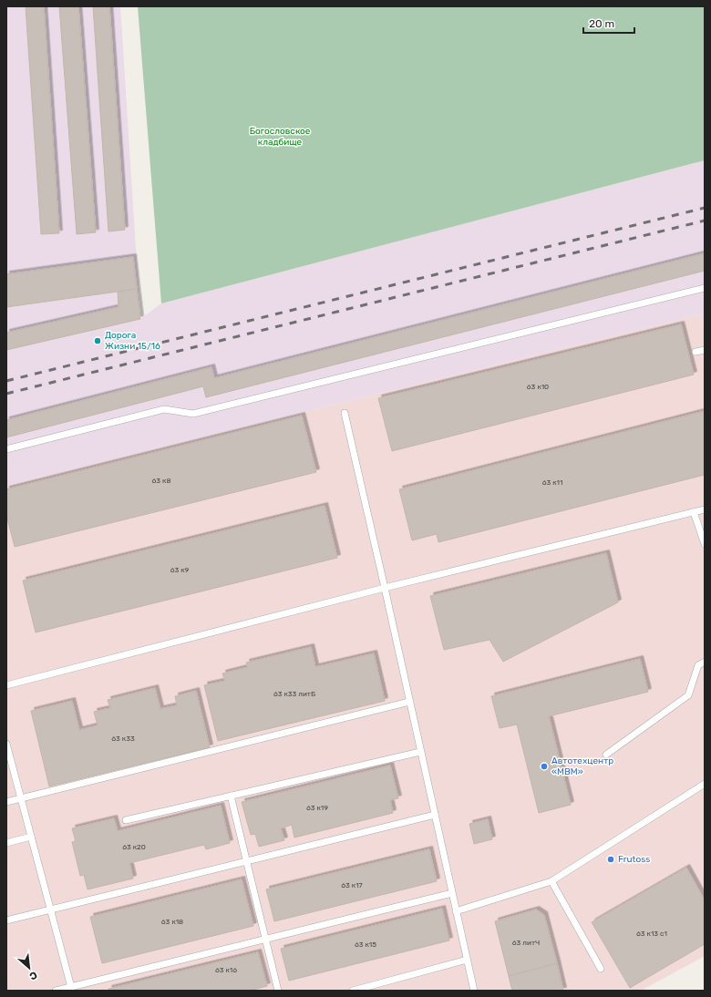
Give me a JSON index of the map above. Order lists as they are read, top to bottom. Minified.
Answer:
{"parks":["Богословское кладбище"],"places":["Дорога Жизни 15/16","Автотехцентр «МВМ»","Frutoss"],"house_numbers":["63 к10","63 к8","63 к11","63 к9","63 к33 литБ","63 к33","63 к19","63 к20","63 к17","63 к18","63 к13 с1","63 литЧ","63 к15","63 к16"],"scale_bar":"20 m","north":"bottom right"}
